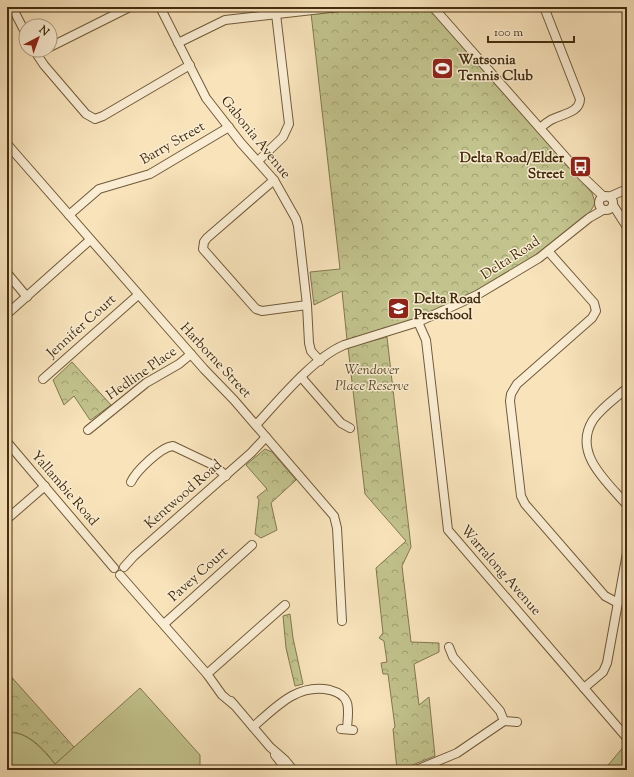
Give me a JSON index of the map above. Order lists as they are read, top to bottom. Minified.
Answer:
{"streets":{"street":["Gabonia Avenue","Barry Street","Delta Road","Jennifer Court","Harborne Street","Hedline Place","Yallambie Road","Kentwood Road","Warralong Avenue","Pavey Court"]},"crossings":[["Gabonia Avenue","Barry Street"],["Gabonia Avenue","Delta Road"],["Barry Street","Harborne Street"],["Delta Road","Harborne Street"],["Delta Road","Warralong Avenue"],["Jennifer Court","Harborne Street"],["Harborne Street","Hedline Place"],["Harborne Street","Kentwood Road"],["Yallambie Road","Kentwood Road"],["Yallambie Road","Pavey Court"]],"parks":["Wendover Place Reserve"],"places":{"sports":["Watsonia Tennis Club"],"bus stop":["Delta Road/Elder Street"],"school or university":["Delta Road Preschool"]},"scale_bar":"100 m","north":"top right"}
